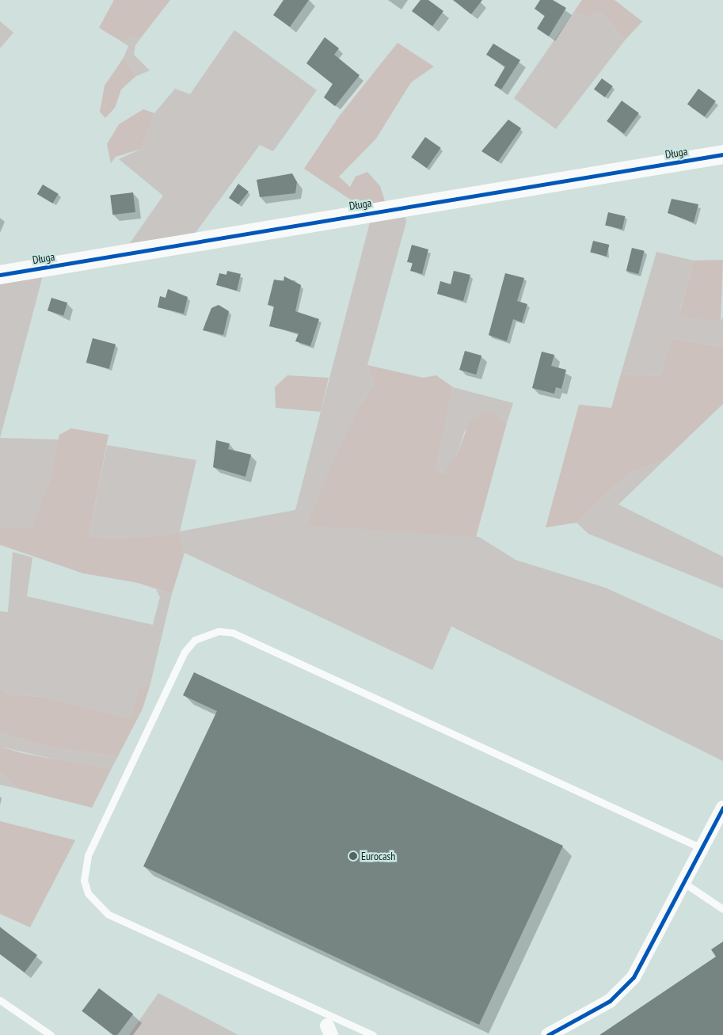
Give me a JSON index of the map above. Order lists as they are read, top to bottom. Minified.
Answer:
{"streets":{"street":["Długa"]},"places":["Eurocash"]}
